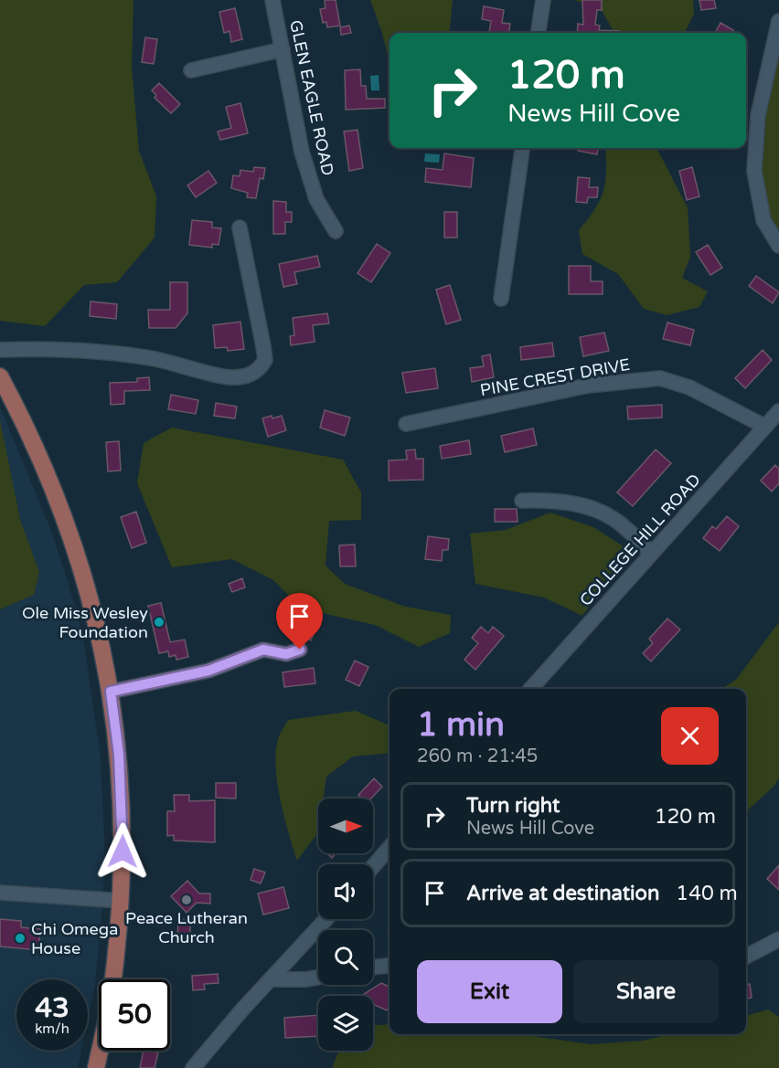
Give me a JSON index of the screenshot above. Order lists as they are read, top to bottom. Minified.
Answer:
{"streets":{"street":["GLEN EAGLE ROAD","PINE CREST DRIVE","COLLEGE HILL ROAD"]},"crossings":[["PINE CREST DRIVE","COLLEGE HILL ROAD"]],"places":["Ole Miss Wesley Foundation","Peace Lutheran Church","Chi Omega House"],"north":"right","page":{"turn":["120 m","News Hill Cove"],"heading":["1 min","260 m · 21:45"],"list":[{"name":"Turn right","note":"News Hill Cove","value":"120 m"},{"name":"Arrive at destination","value":"140 m"}],"buttons":["Exit","Share"],"speed":"43 km/h","limit":"50"}}
